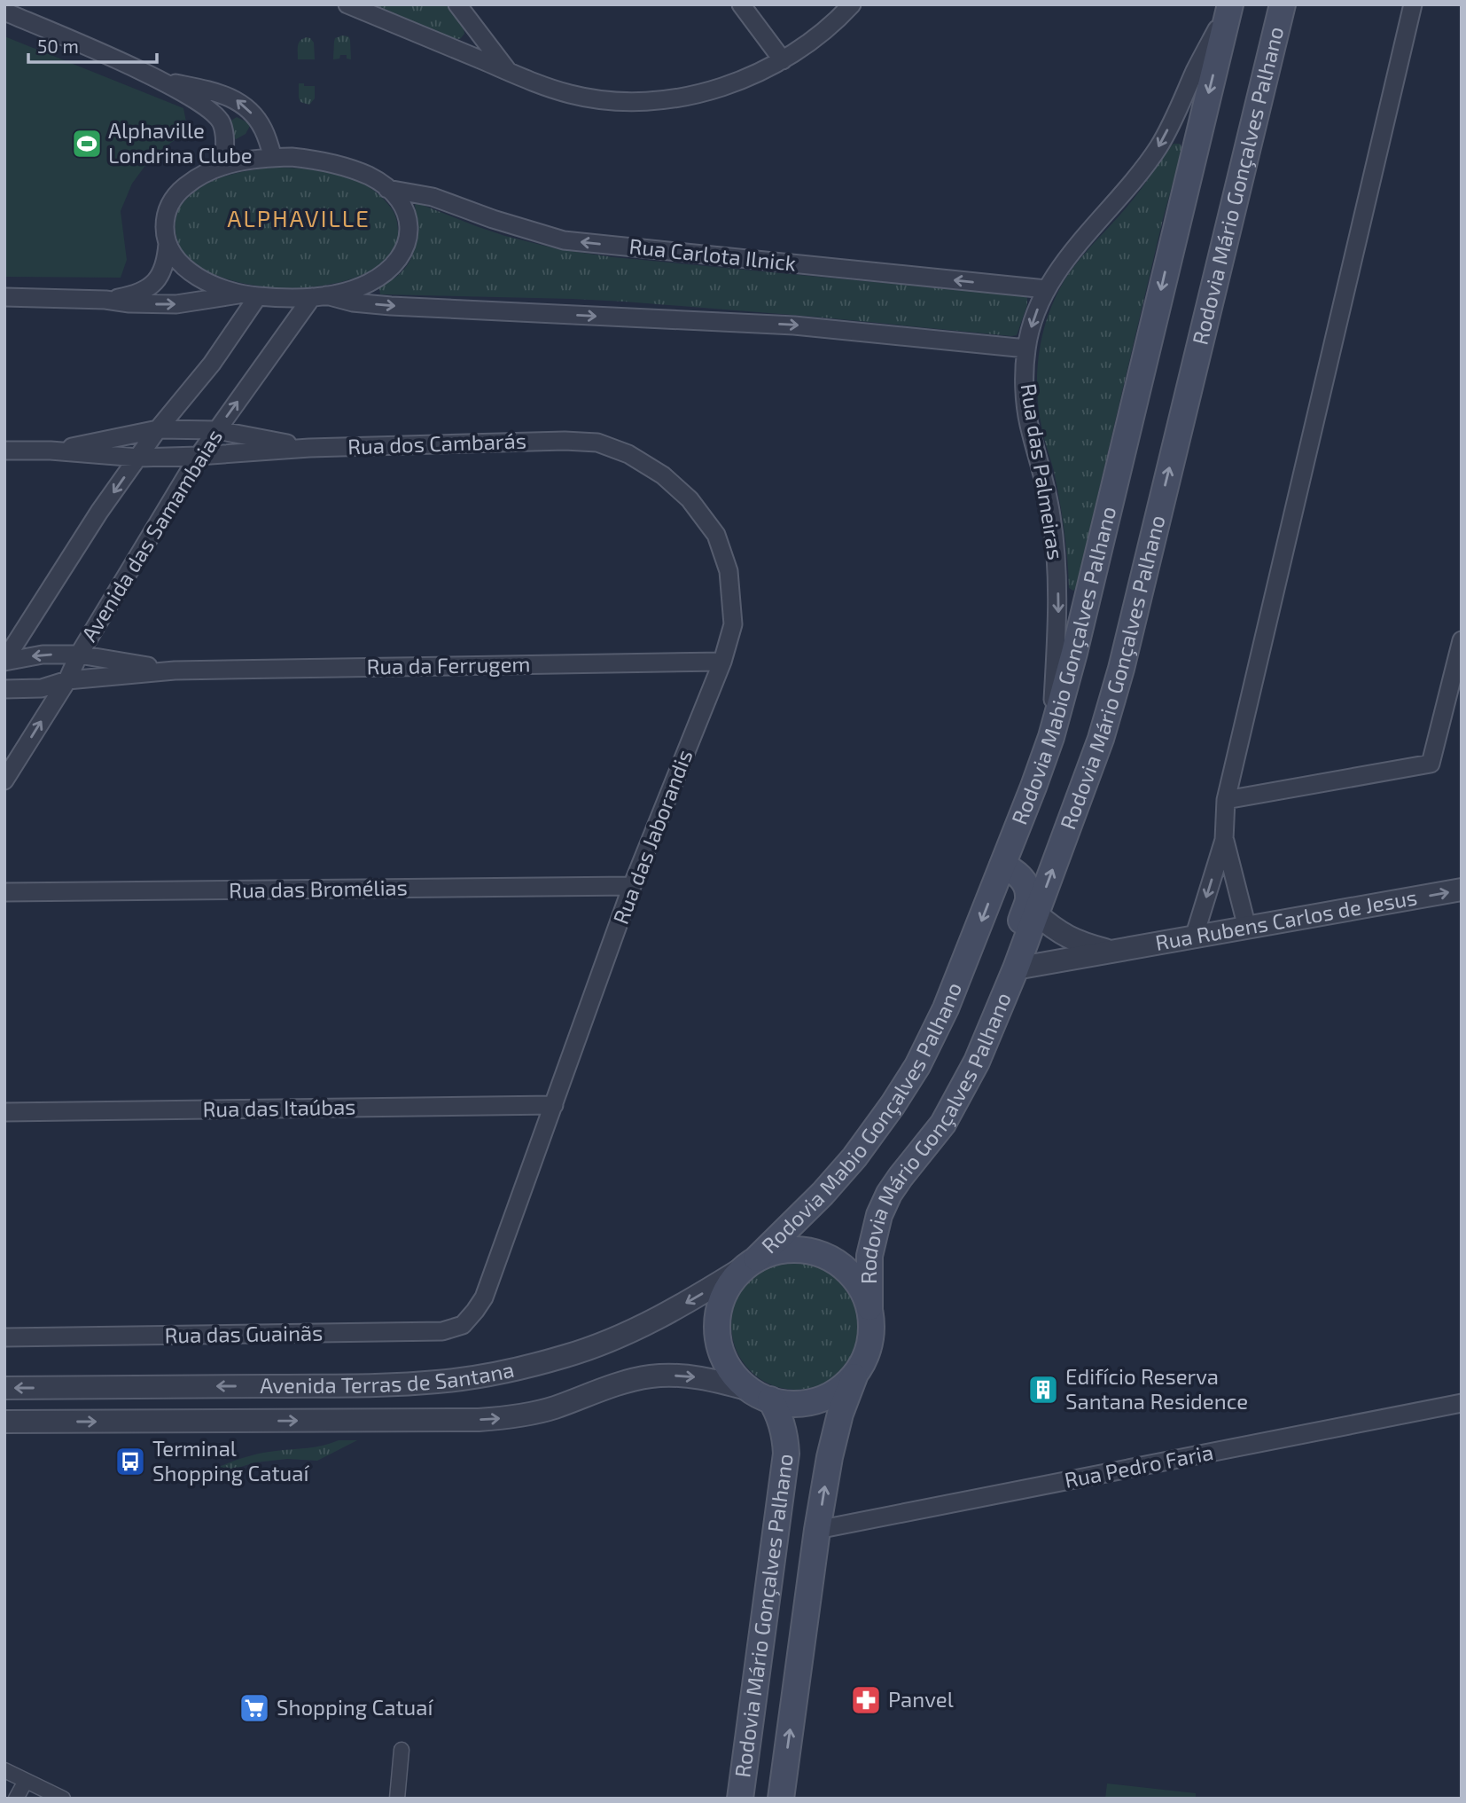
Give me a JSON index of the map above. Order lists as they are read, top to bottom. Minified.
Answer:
{"streets":{"main road":["Rodovia Mário Gonçalves Palhano","Rodovia Mabio Gonçalves Palhano"],"street":["Rua Carlota Ilnick","Rua dos Cambarás","Rua das Palmeiras","Avenida das Samambaias","Rua da Ferrugem","Rua das Jaborandis","Rua das Bromélias","Rua Rubens Carlos de Jesus","Rua das Itaúbas","Rua das Guainãs","Avenida Terras de Santana","Rua Pedro Faria"]},"crossings":[["Rodovia Mário Gonçalves Palhano","Rodovia Mabio Gonçalves Palhano"],["Rodovia Mário Gonçalves Palhano","Rua Rubens Carlos de Jesus"],["Rodovia Mário Gonçalves Palhano","Avenida Terras de Santana"],["Rodovia Mário Gonçalves Palhano","Rua Pedro Faria"],["Rua Carlota Ilnick","Rua das Palmeiras"],["Rua Carlota Ilnick","Avenida das Samambaias"],["Rua dos Cambarás","Avenida das Samambaias"],["Rua dos Cambarás","Rua das Jaborandis"],["Rua das Palmeiras","Rodovia Mabio Gonçalves Palhano"],["Avenida das Samambaias","Rua da Ferrugem"],["Rodovia Mabio Gonçalves Palhano","Avenida Terras de Santana"],["Rua da Ferrugem","Rua das Jaborandis"],["Rua das Jaborandis","Rua das Bromélias"],["Rua das Jaborandis","Rua das Itaúbas"],["Rua das Jaborandis","Rua das Guainãs"]],"one_way":["Rodovia Mário Gonçalves Palhano","Rua das Palmeiras","Rodovia Mabio Gonçalves Palhano","Rua Rubens Carlos de Jesus"],"districts":["ALPHAVILLE"],"places":{"sports":["Alphaville Londrina Clube"],"building":["Edifício Reserva Santana Residence"],"bus stop":["Terminal Shopping Catuaí"],"pharmacy":["Panvel"],"supermarket":["Shopping Catuaí"]},"scale_bar":"50 m"}
